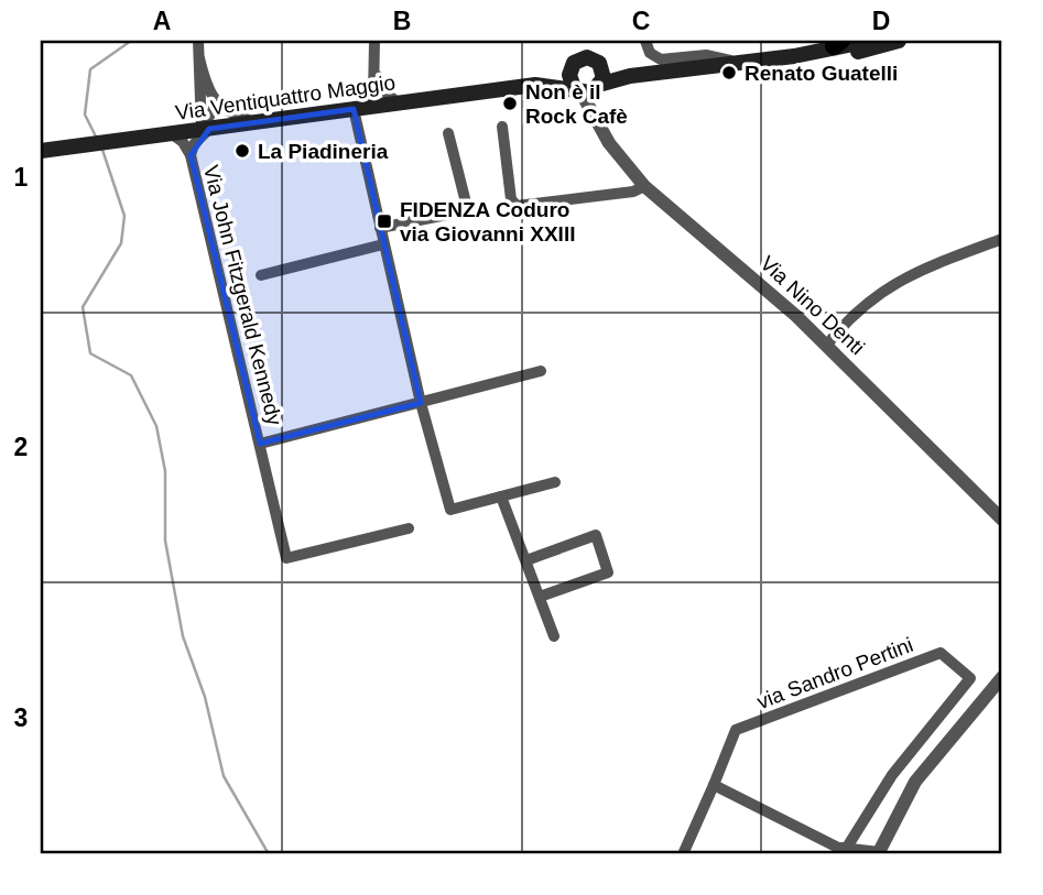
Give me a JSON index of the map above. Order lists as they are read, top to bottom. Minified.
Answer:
{"streets":{"main road":["Via Ventiquattro Maggio"],"street":["Via John Fitzgerald Kennedy","Via Nino Denti","via Sandro Pertini"]},"crossings":[["Via Ventiquattro Maggio","Via John Fitzgerald Kennedy"]],"places":{"other":["Renato Guatelli","Non è il Rock Cafè","La Piadineria"],"transit":["FIDENZA Coduro via Giovanni XXIII"]},"grid":{"columns":["A","B","C","D"],"rows":["1","2","3"]}}
